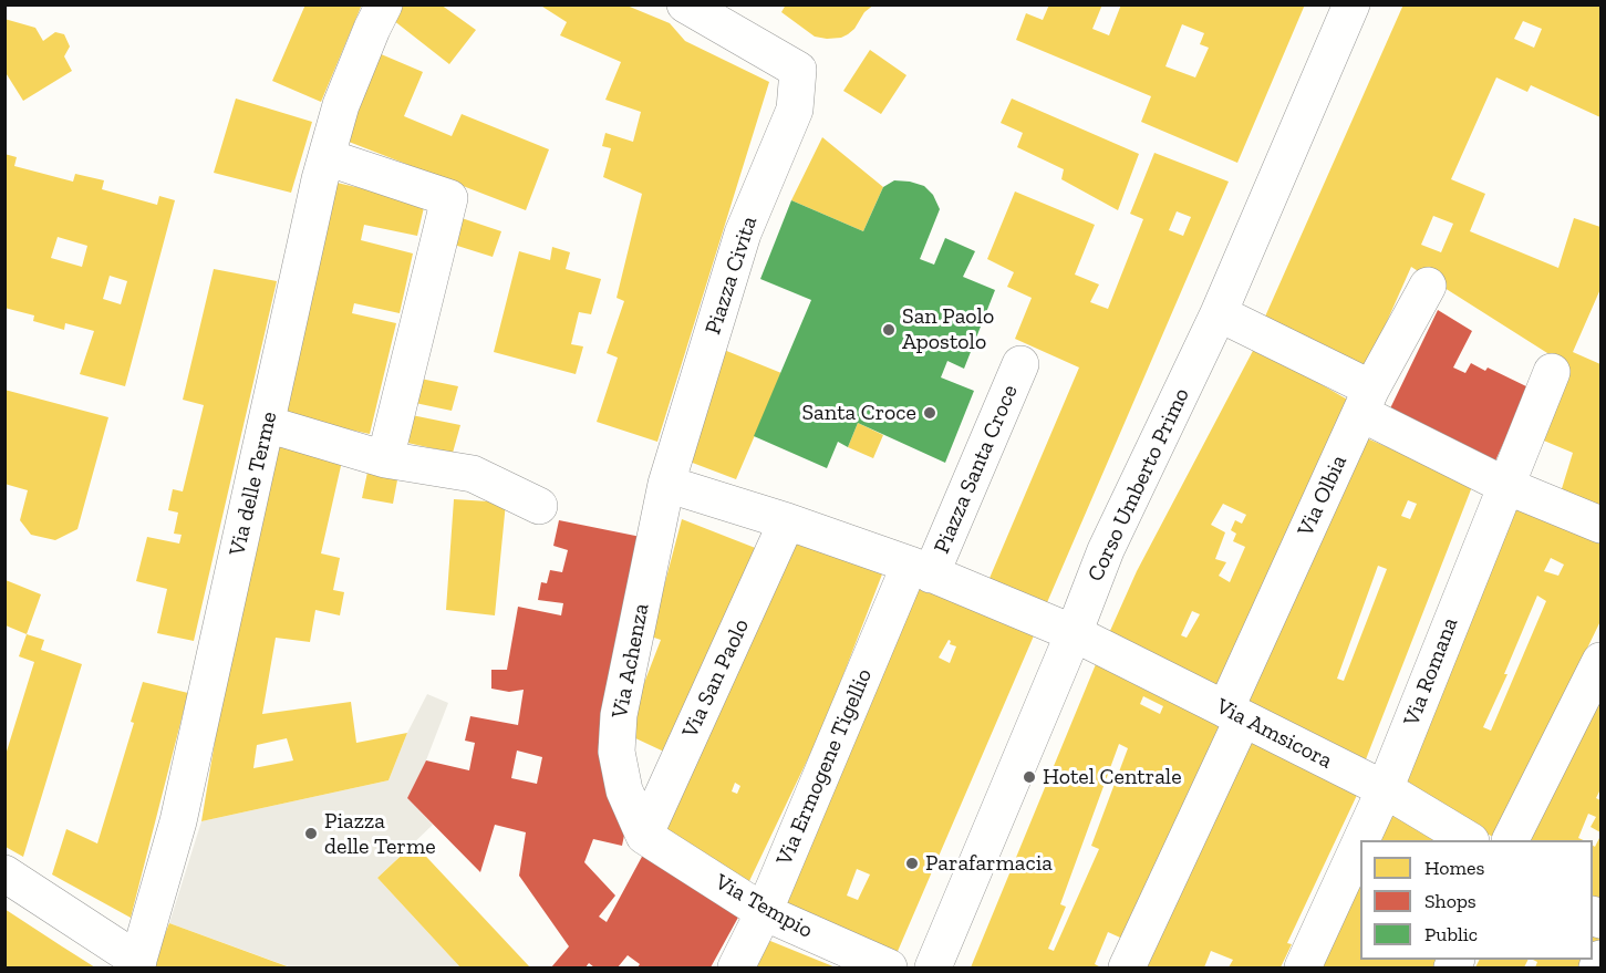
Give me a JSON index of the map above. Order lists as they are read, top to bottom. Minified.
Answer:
{"streets":{"street":["Piazza Civita","Piazza Santa Croce","Via delle Terme","Corso Umberto Primo","Via Olbia","Via Achenza","Via Romana","Via San Paolo","Via Amsicora","Via Ermogene Tigellio","Via Tempio"]},"crossings":[["Piazza Civita","Via Achenza"],["Piazza Civita","Via Amsicora"],["Piazza Santa Croce","Via Amsicora"],["Piazza Santa Croce","Via Ermogene Tigellio"],["Corso Umberto Primo","Via Amsicora"],["Via Olbia","Via Amsicora"],["Via Achenza","Via San Paolo"],["Via Achenza","Via Amsicora"],["Via Achenza","Via Tempio"],["Via Romana","Via Amsicora"],["Via San Paolo","Via Amsicora"],["Via San Paolo","Via Tempio"],["Via Amsicora","Via Ermogene Tigellio"],["Via Ermogene Tigellio","Via Tempio"]],"places":["San Paolo Apostolo","Santa Croce","Hotel Centrale","Piazza delle Terme","Parafarmacia"],"legend":["Homes","Shops","Public"]}
